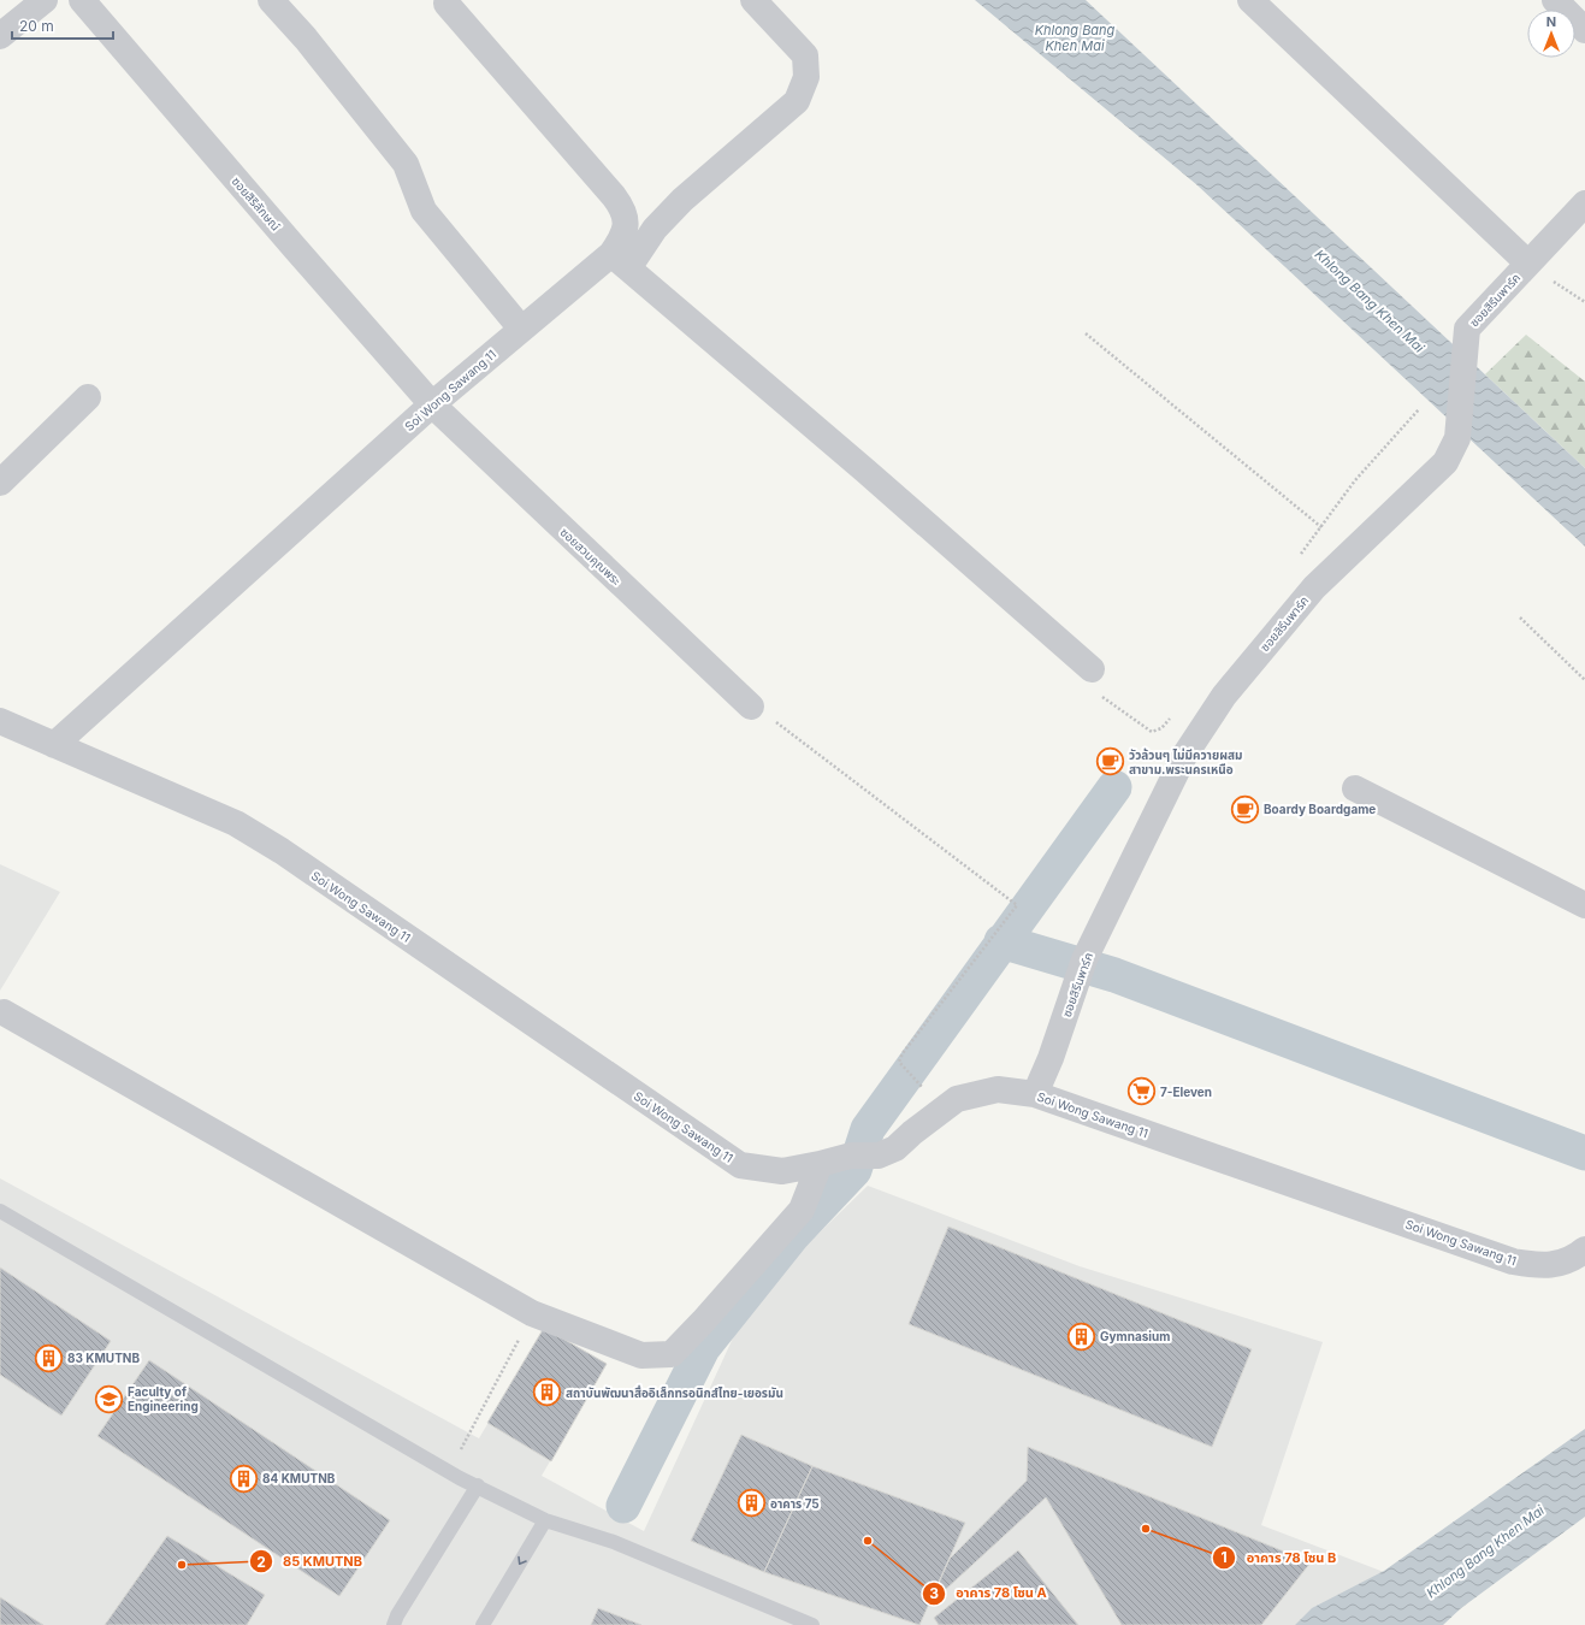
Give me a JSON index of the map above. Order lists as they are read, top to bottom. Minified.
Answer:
{"streets":{"street":["ซอยสิริลักษณ์","ซอยสิรีนพาร์ค","Soi Wong Sawang 11","ซอยสวนคุณพระ"]},"crossings":[["ซอยสิริลักษณ์","Soi Wong Sawang 11"],["ซอยสิริลักษณ์","ซอยสวนคุณพระ"],["ซอยสิรีนพาร์ค","Soi Wong Sawang 11"],["Soi Wong Sawang 11","ซอยสวนคุณพระ"]],"water":["Khlong Bang Khen Mai"],"places":{"cafe":["วัวล้วนๆ ไม่มีควายผสม สาขาม.พระนครเหนือ","Boardy Boardgame"],"supermarket":["7-Eleven"],"building":["Gymnasium","83 KMUTNB","สถาบันพัฒนาสื่ออิเล็กทรอนิกส์ไทย-เยอรมัน","84 KMUTNB","อาคาร 75"],"school or university":["Faculty of Engineering"],"other":["อาคาร 78 โซน B","อาคาร 78 โซน A","85 KMUTNB"]},"scale_bar":"20 m","north":"top"}
